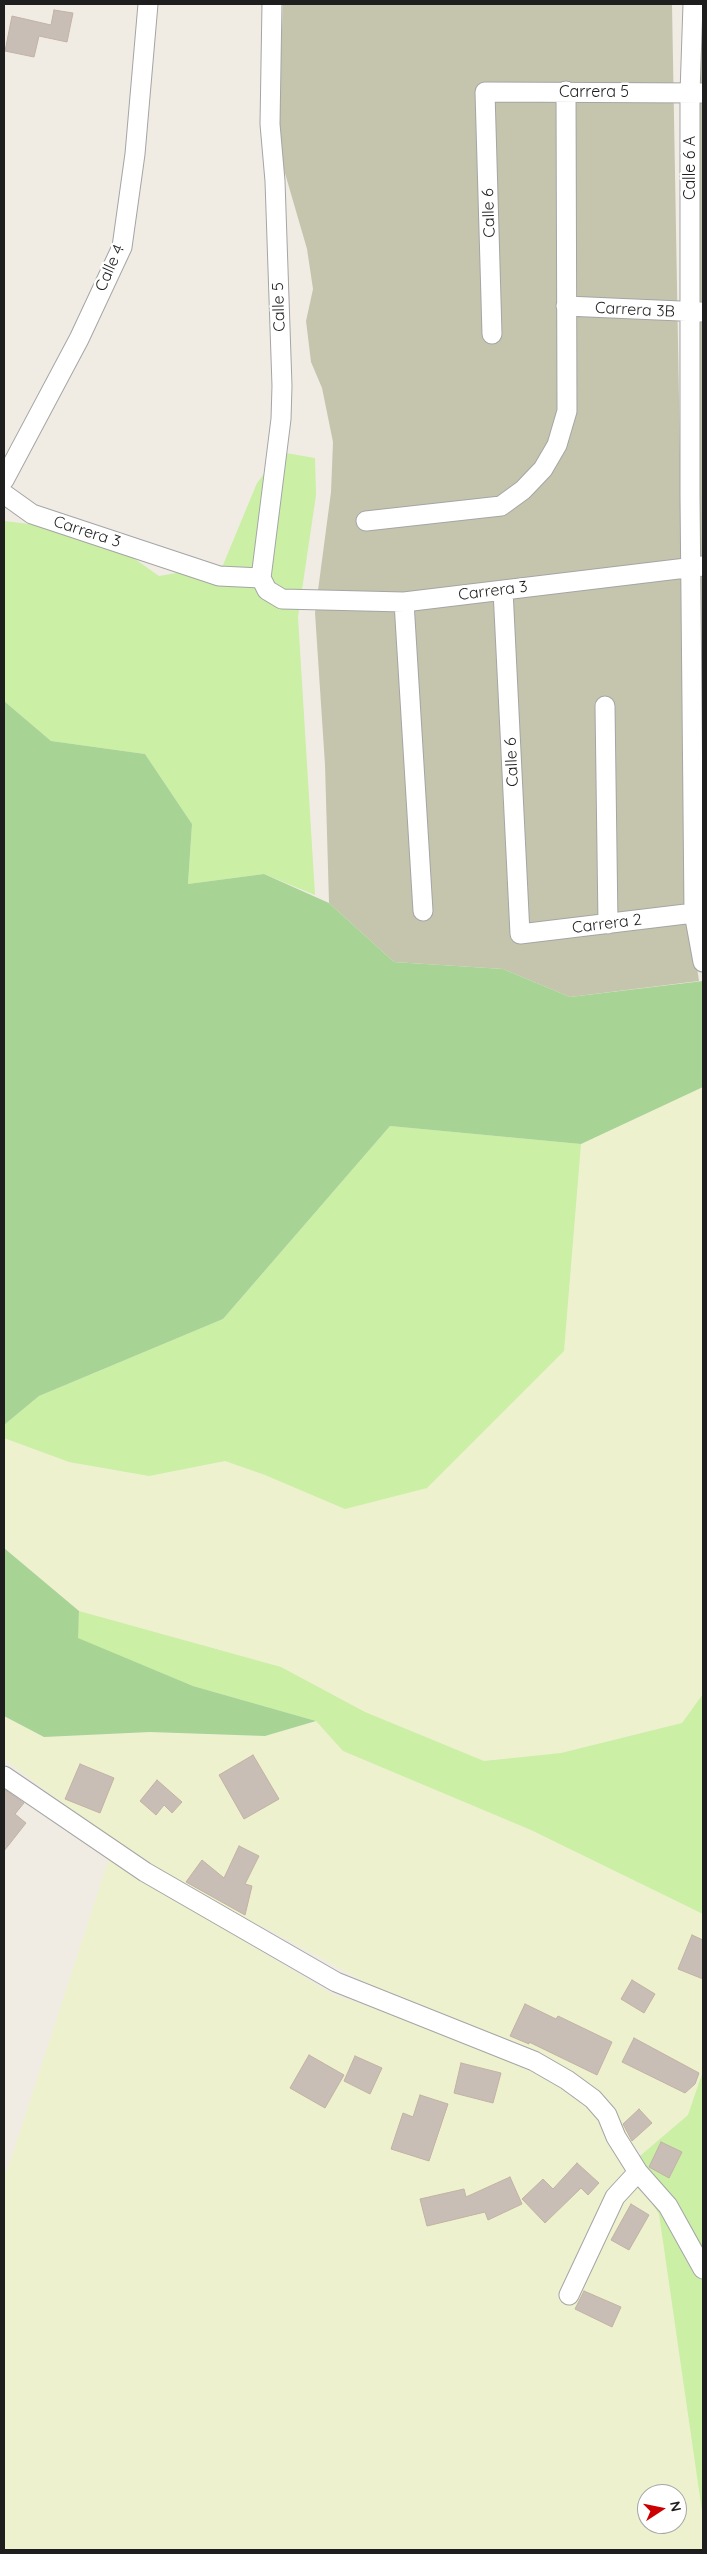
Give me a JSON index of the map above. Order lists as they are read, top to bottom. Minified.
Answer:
{"streets":{"street":["Carrera 5","Calle 6 A","Calle 6","Calle 4","Calle 5","Carrera 3B","Carrera 3","Carrera 2"]},"crossings":[["Carrera 5","Calle 6 A"],["Carrera 5","Calle 6"],["Calle 6 A","Carrera 3B"],["Calle 6 A","Carrera 3"],["Calle 6 A","Carrera 2"],["Calle 6","Carrera 3"],["Calle 6","Carrera 2"],["Calle 5","Carrera 3"]],"north":"right"}
